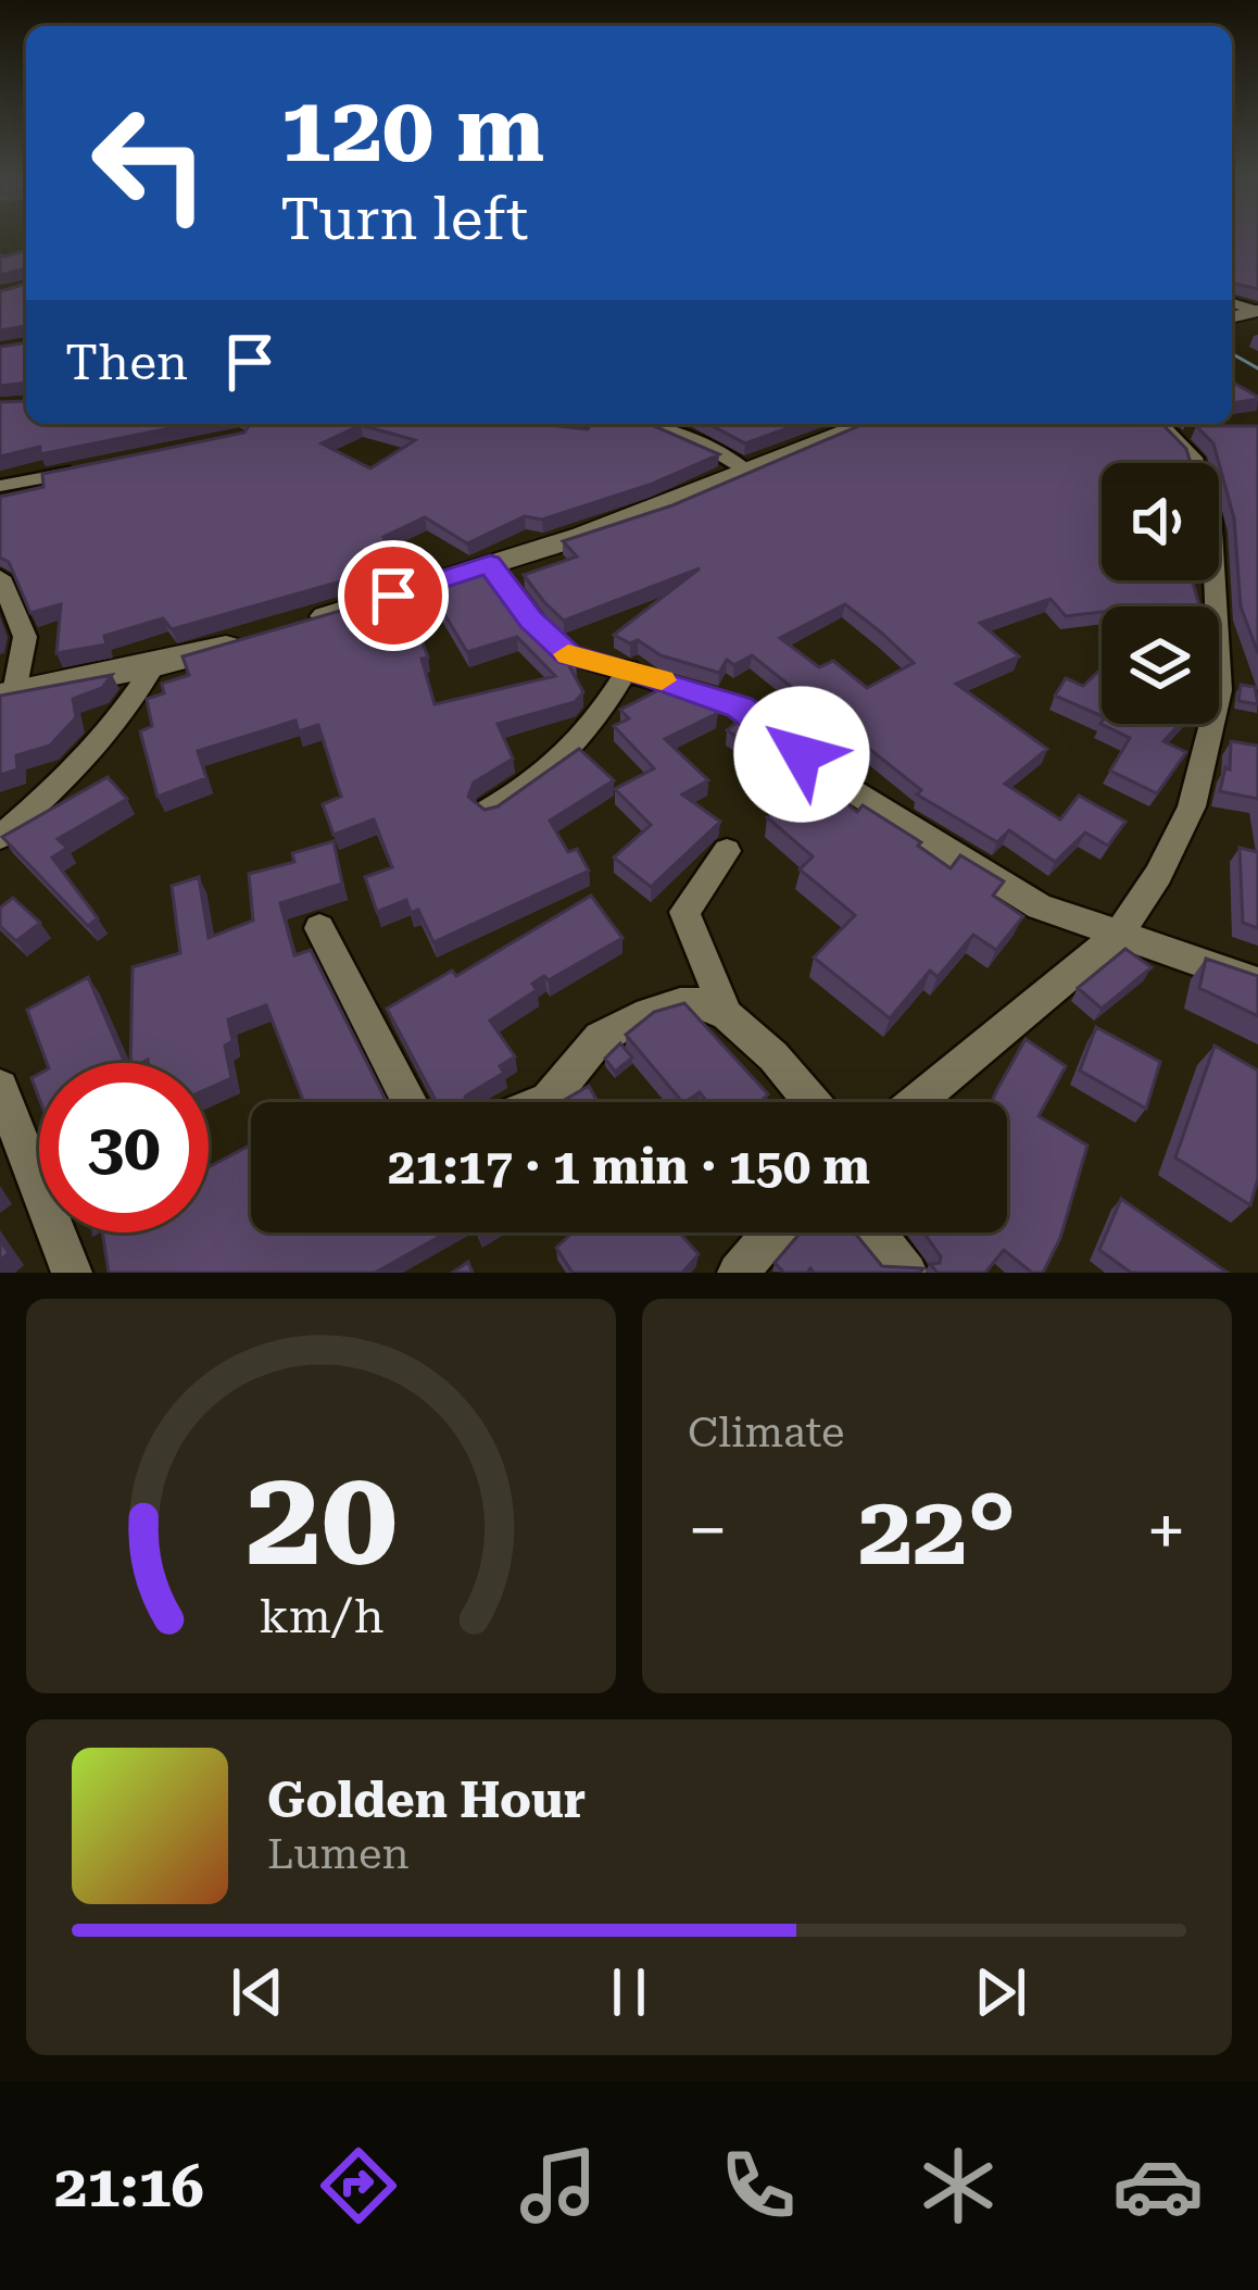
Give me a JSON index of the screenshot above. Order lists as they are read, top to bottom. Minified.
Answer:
{"page":{"turn":["120 m","Turn left"],"then":"Then","limit":"30","trip":"21:17 · 1 min · 150 m","tile":"Climate","heat":["−","22°","+"],"song":["Golden Hour","Lumen"],"tabs":"21:16","gauge":["20","km/h"]}}
